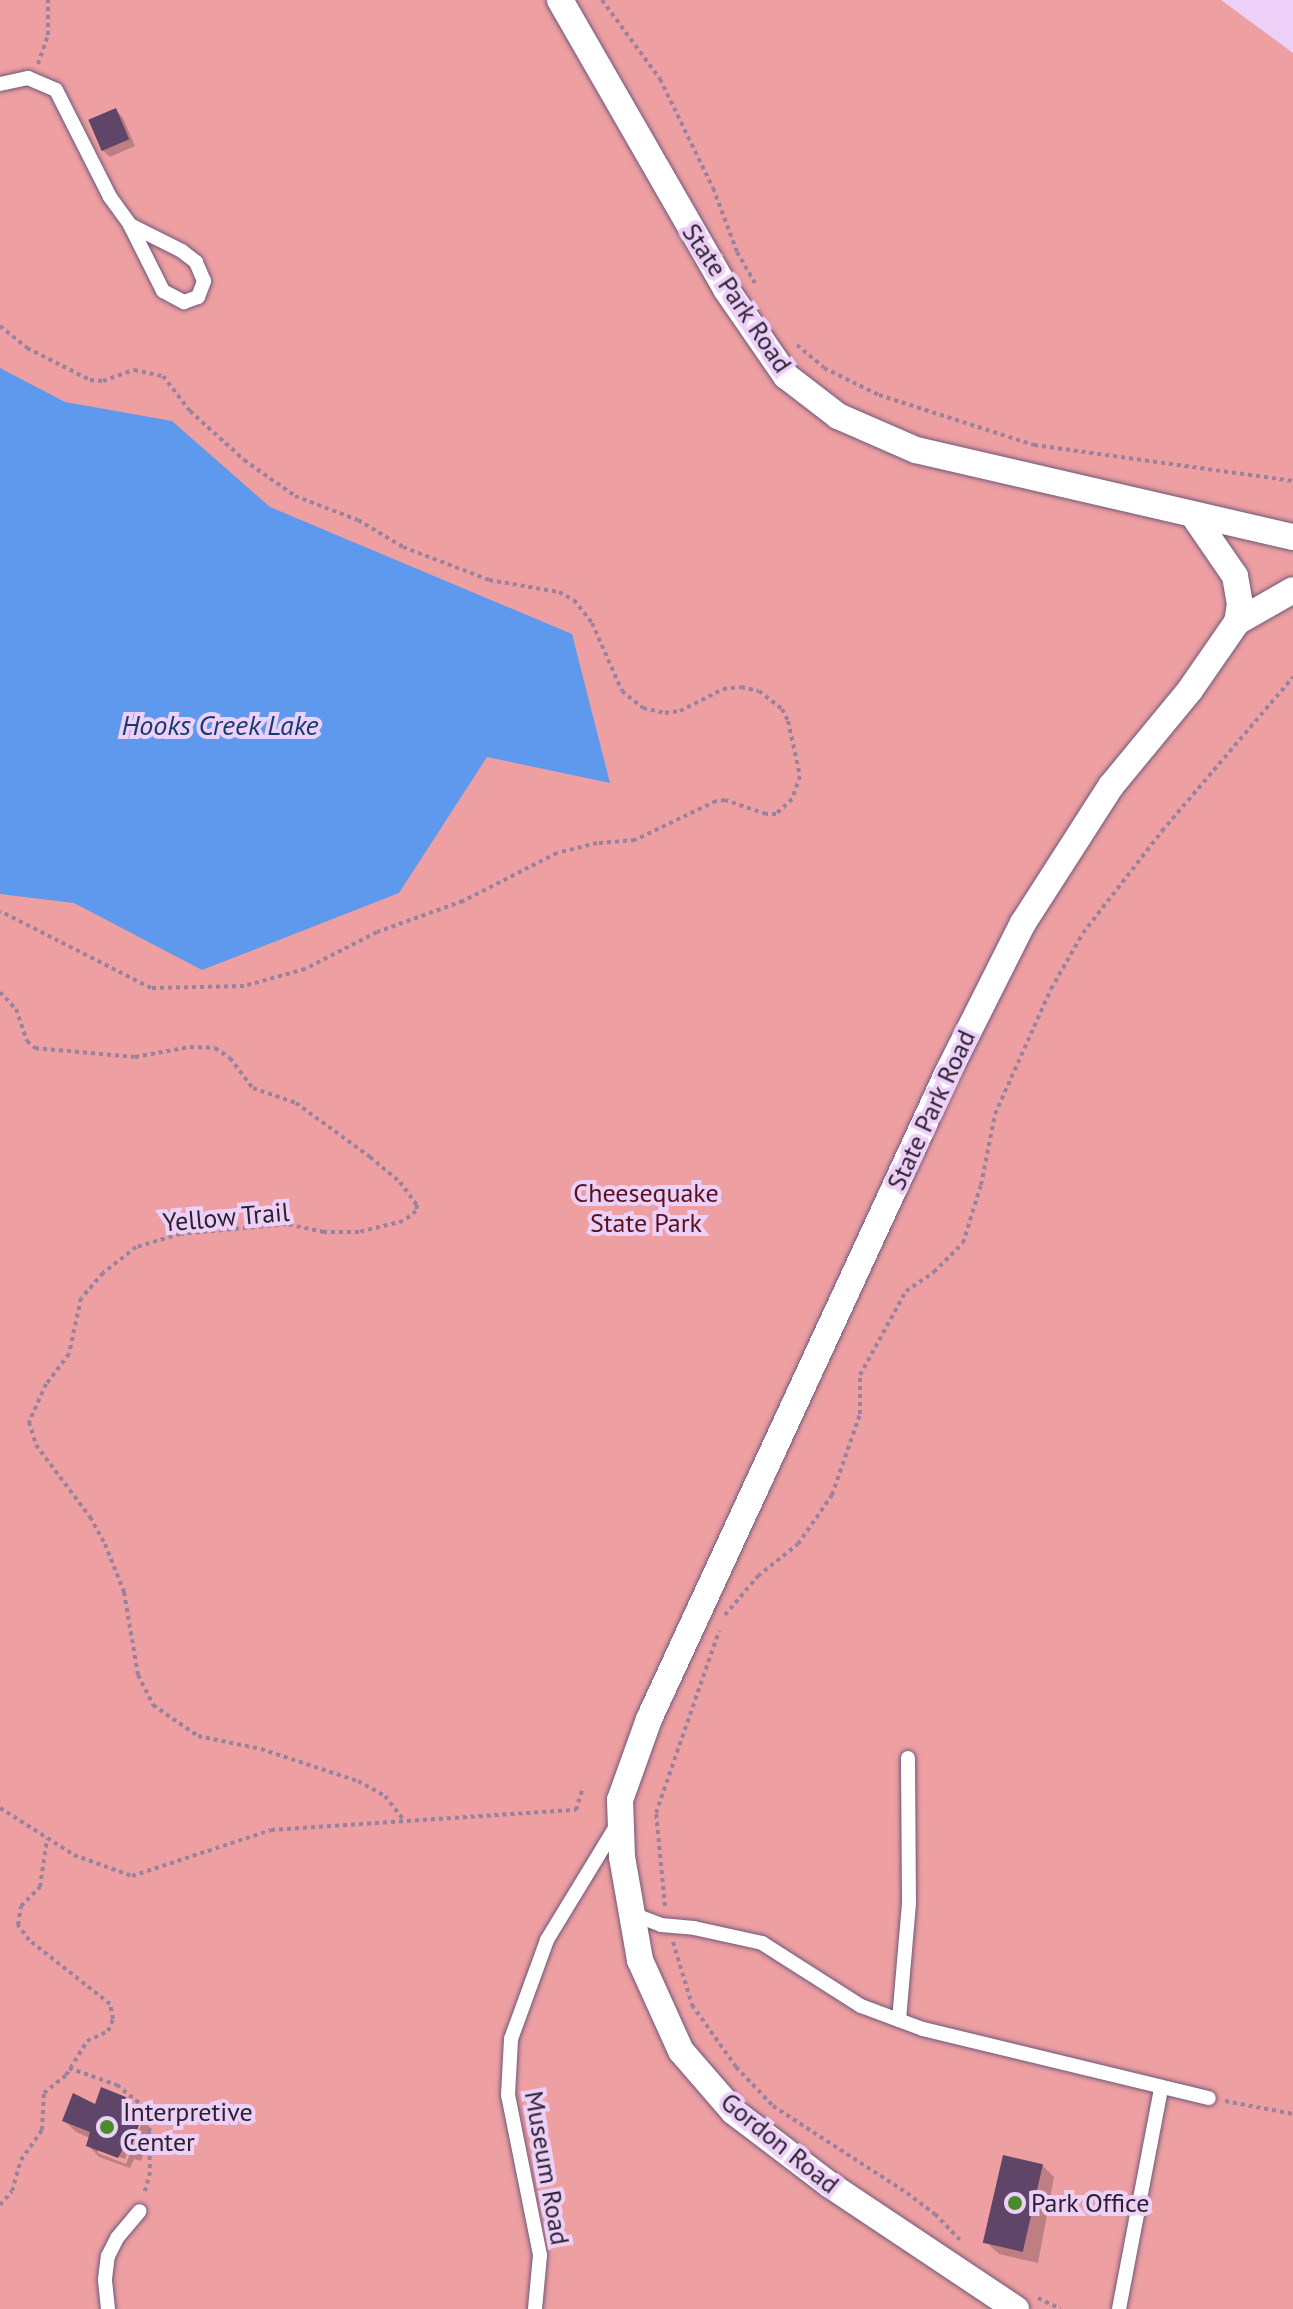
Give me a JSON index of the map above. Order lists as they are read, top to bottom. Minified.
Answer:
{"streets":{"street":["State Park Road","Gordon Road"],"lane":["Museum Road"],"path":["Yellow Trail"]},"crossings":[["State Park Road","Gordon Road"],["Gordon Road","Museum Road"]],"water":["Hooks Creek Lake"],"parks":["Cheesequake State Park"],"places":["Interpretive Center","Park Office"]}
